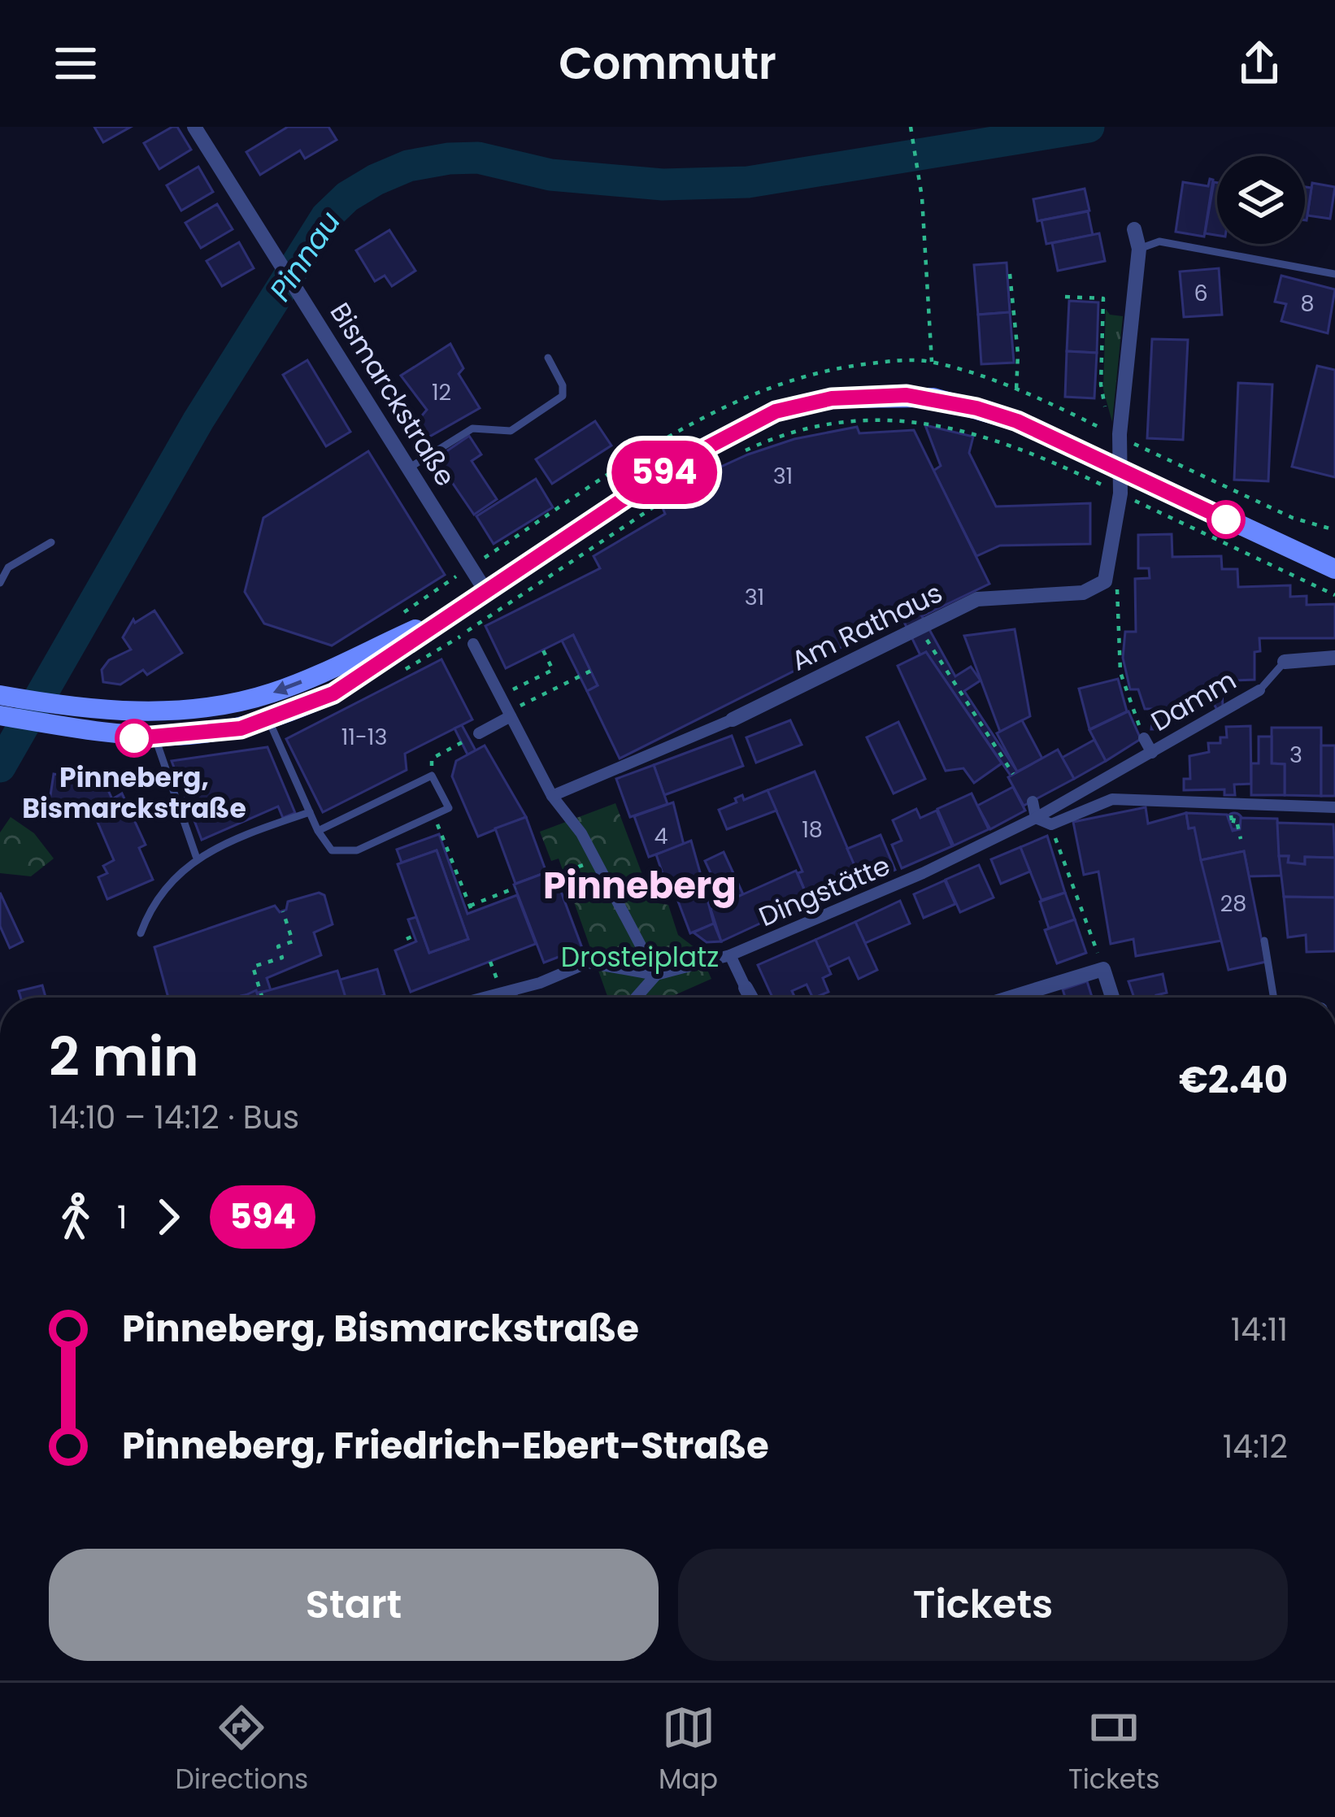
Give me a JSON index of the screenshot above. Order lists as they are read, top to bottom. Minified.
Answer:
{"streets":{"street":["Bismarckstraße","Am Rathaus","Damm","Dingstätte"]},"crossings":[["Damm","Dingstätte"]],"districts":["Pinneberg"],"water":["Pinnau"],"parks":["Drosteiplatz"],"places":["Pinneberg, Bismarckstraße"],"lines":["bus line 594"],"house_numbers":["6","8","12","31","31","11-13","3","18","4","28"],"page":{"header":"Commutr","on_map":"594","heading":["2 min","14:10 – 14:12 · Bus","€2.40"],"legs":["1","594"],"list":[{"name":"Pinneberg, Bismarckstraße","value":"14:11"},{"name":"Pinneberg, Friedrich-Ebert-Straße","value":"14:12"}],"buttons":["Start","Tickets"],"tabs":["Directions","Map","Tickets"]}}
